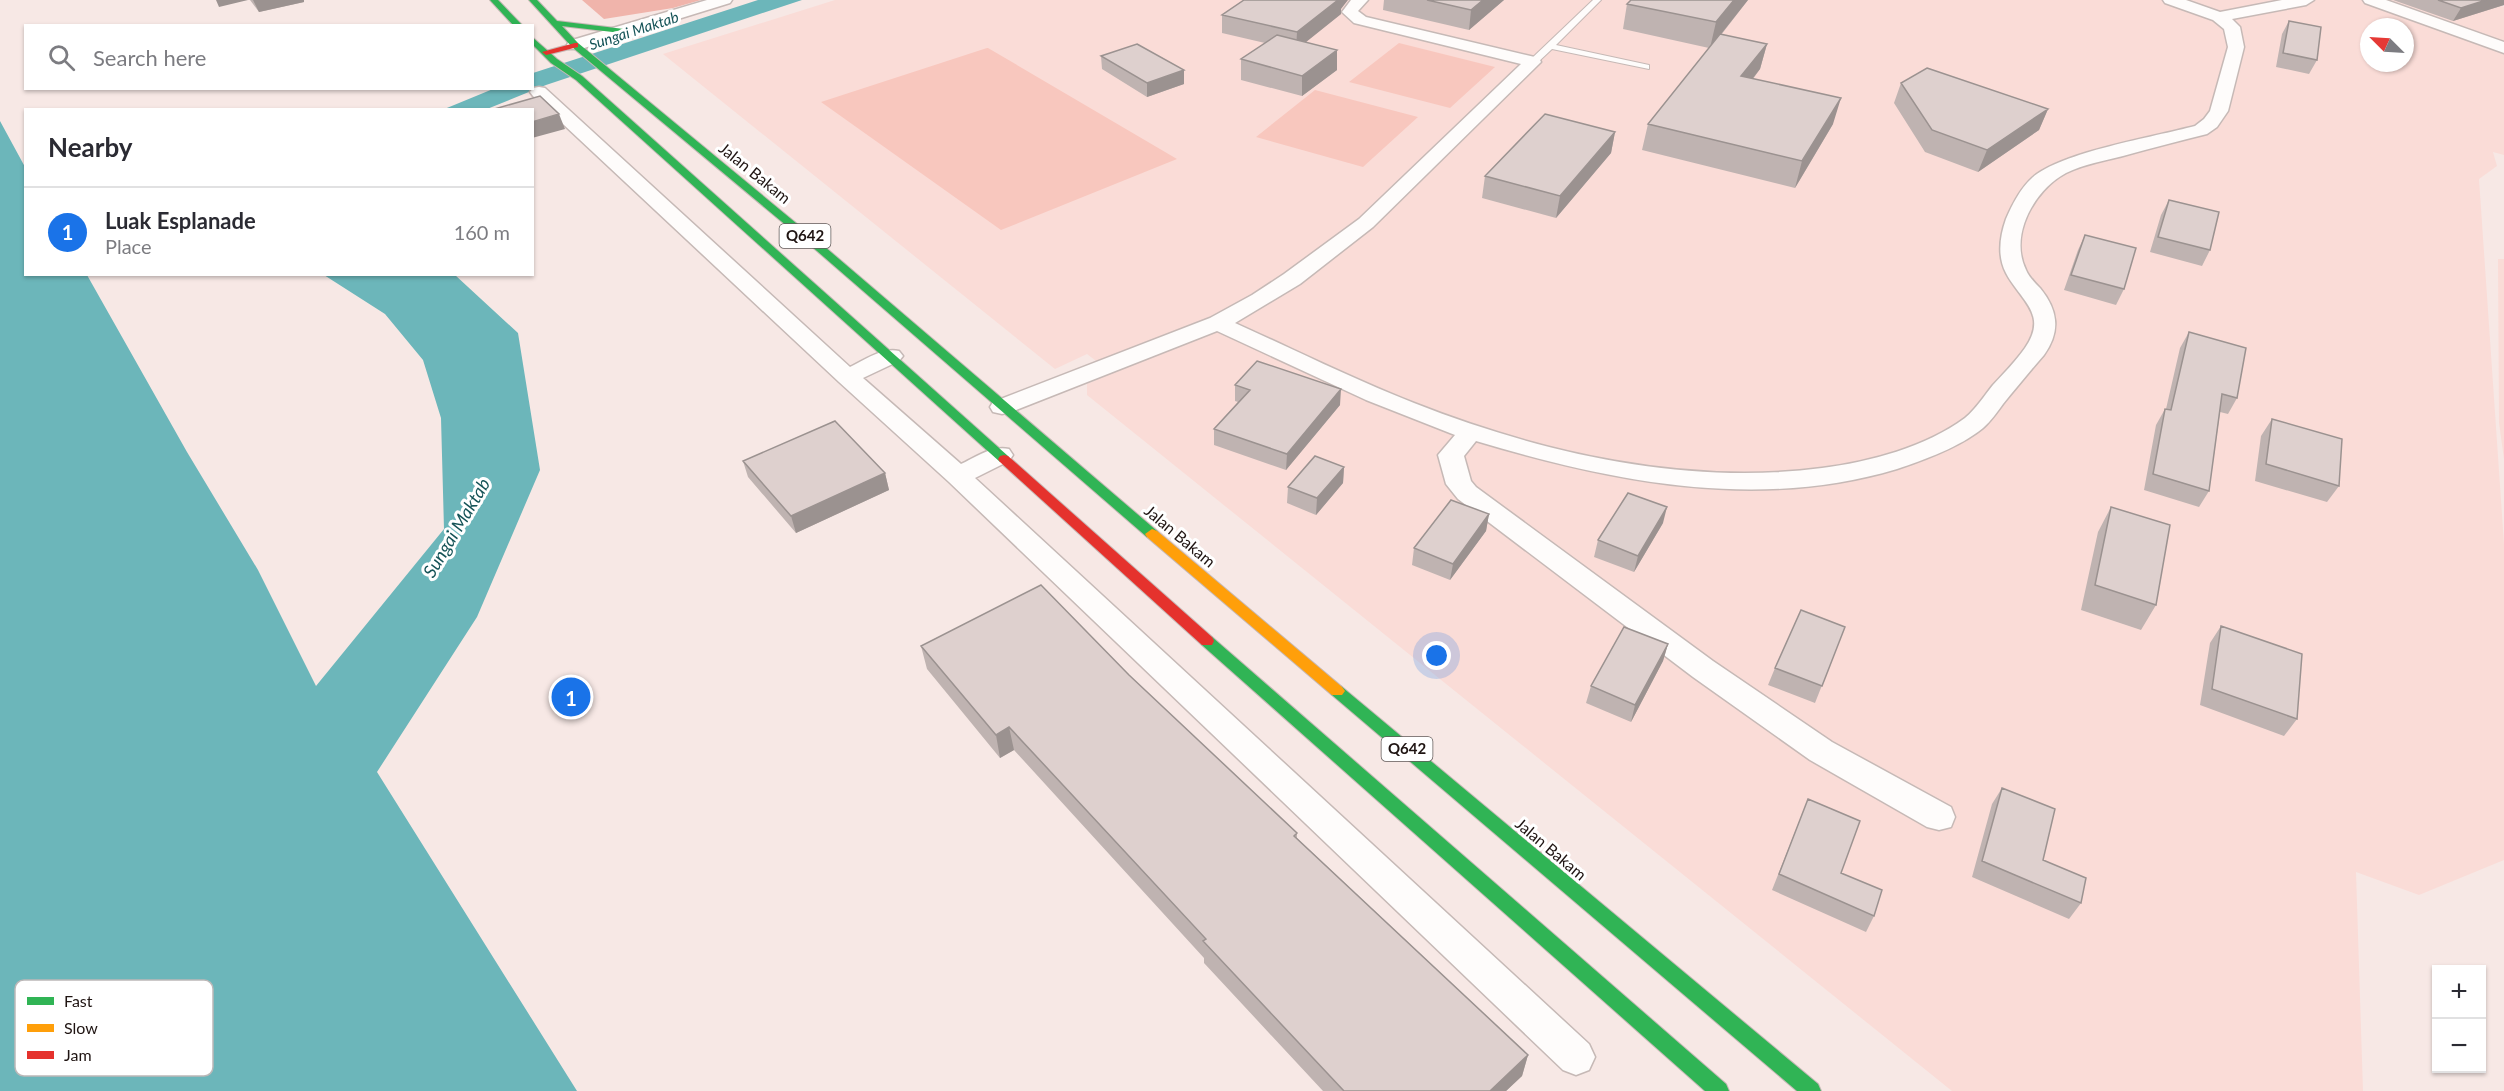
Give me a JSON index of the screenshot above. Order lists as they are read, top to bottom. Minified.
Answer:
{"streets":{"main road":["Jalan Bakam","Q642"]},"water":["Sungai Maktab"],"legend":["Fast","Slow","Jam"],"north":"top left","page":{"search":"Search here","heading":"Nearby","list":[{"mark":"1","name":"Luak Esplanade","note":"Place","value":"160 m"}],"pins":"1","map_buttons":["+","−"]}}
